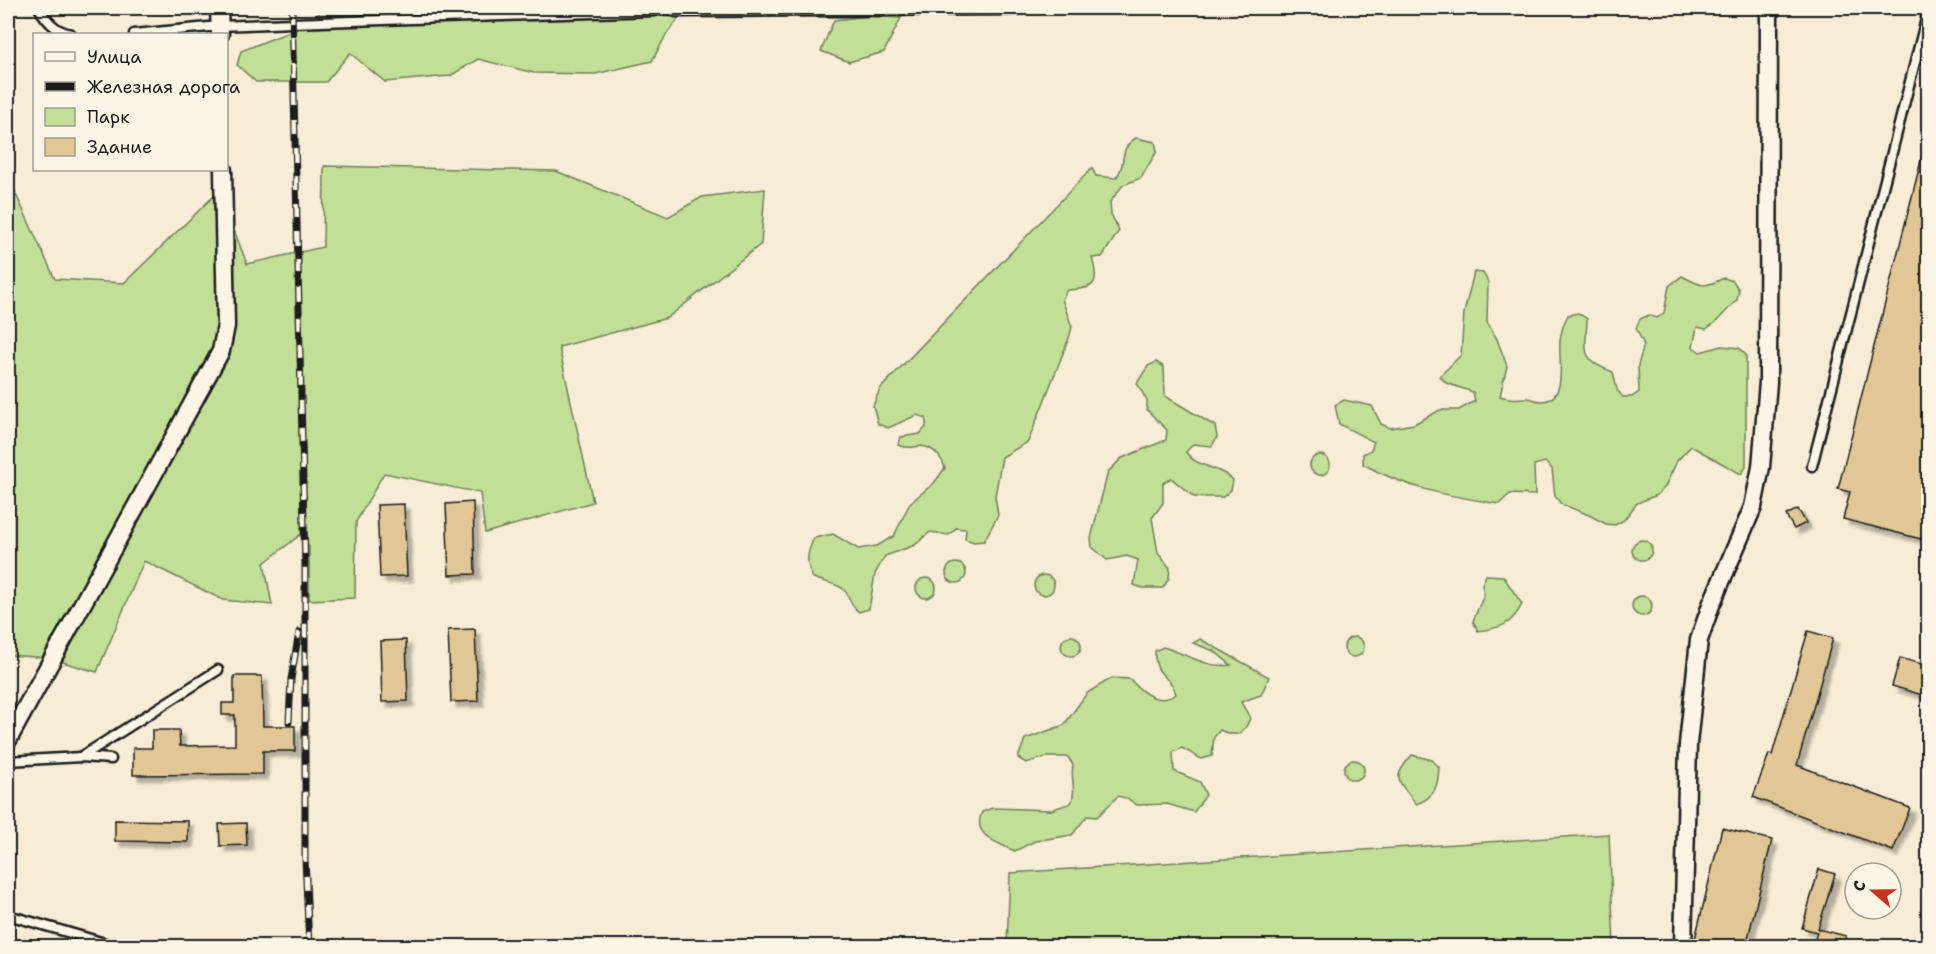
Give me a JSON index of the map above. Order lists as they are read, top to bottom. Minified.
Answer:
{"legend":["Улица","Железная дорога","Парк","Здание"],"north":"left"}
